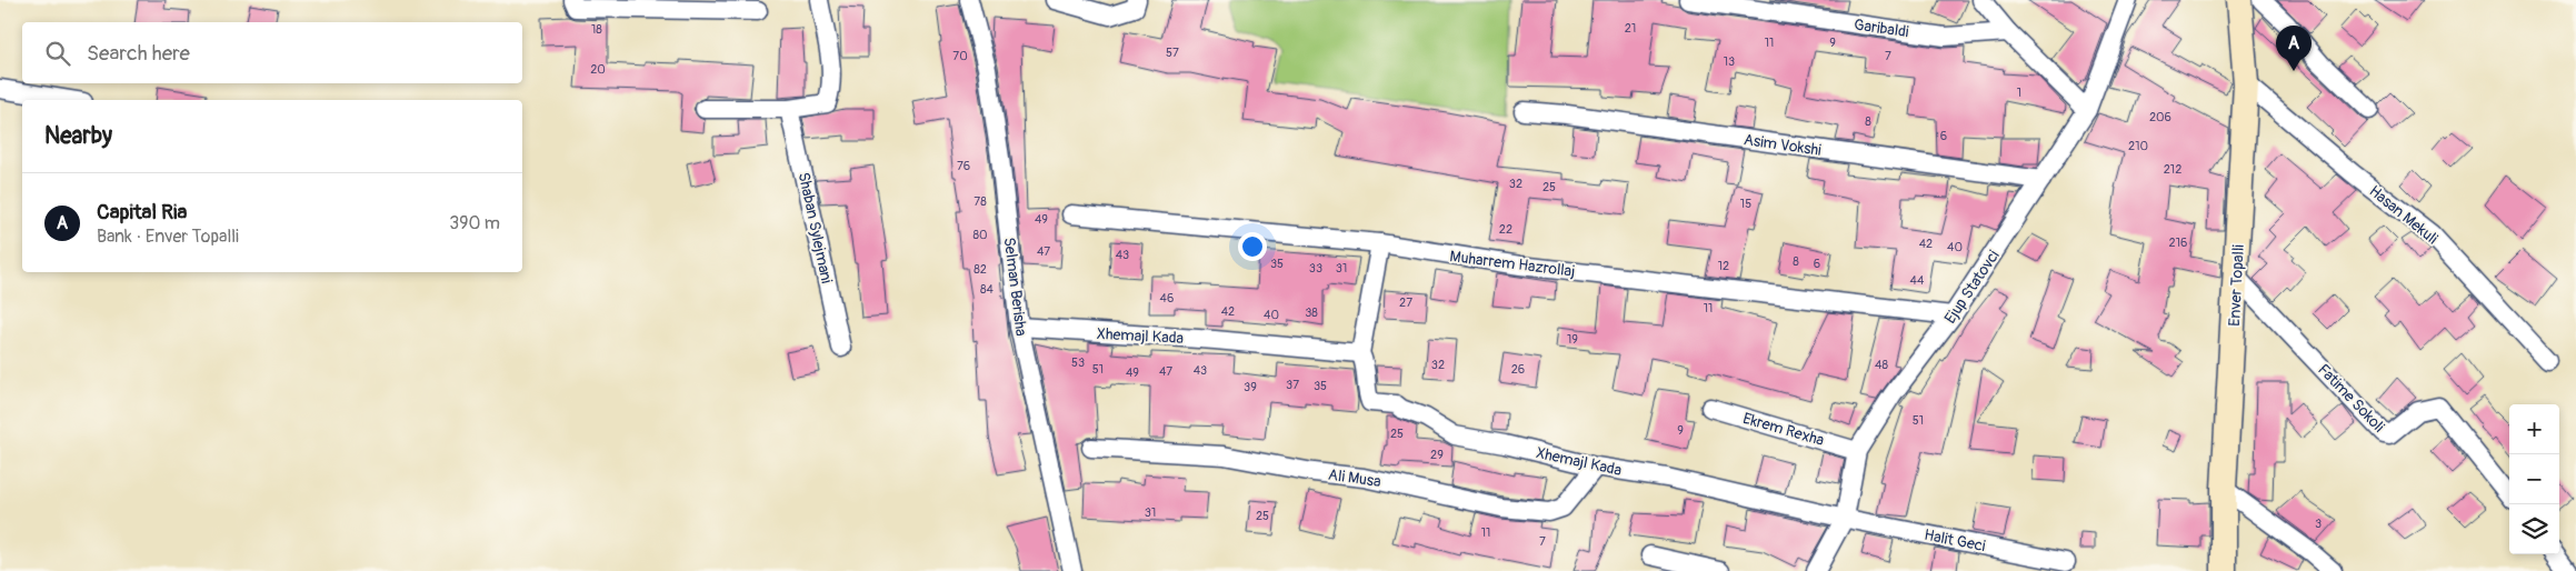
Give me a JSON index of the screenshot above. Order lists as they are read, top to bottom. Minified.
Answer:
{"streets":{"main road":["Enver Topalli"],"street":["Garibaldi","Asim Vokshi","Hasan Mekuli","Shaban Sylejmani","Muharrem Hazrollaj","Selman Berisha","Ejup Statovci","Xhemajl Kada","Fatime Sokoli","Ekrem Rexha","Ali Musa","Halit Geci"]},"crossings":[["Asim Vokshi","Ejup Statovci"],["Hasan Mekuli","Enver Topalli"],["Muharrem Hazrollaj","Ejup Statovci"],["Muharrem Hazrollaj","Xhemajl Kada"],["Enver Topalli","Fatime Sokoli"],["Selman Berisha","Xhemajl Kada"],["Ejup Statovci","Xhemajl Kada"],["Ejup Statovci","Ekrem Rexha"],["Ejup Statovci","Halit Geci"],["Xhemajl Kada","Ali Musa"],["Xhemajl Kada","Halit Geci"]],"house_numbers":["21","18","11","9","57","70","7","13","20","1","206","8","6","210","76","212","32","25","78","15","49","22","80","216","42","40","47","43","8","35","6","12","33","31","82","44","84","46","27","11","42","38","40","19","53","32","48","51","26","43","47","49","37","35","39","51","9","25","29","31","25","3","11","7"],"page":{"search":"Search here","pins":"A","heading":"Nearby","list":[{"mark":"A","name":"Capital Ria","note":"Bank · Enver Topalli","value":"390 m"}],"map_buttons":["+","−"]}}
